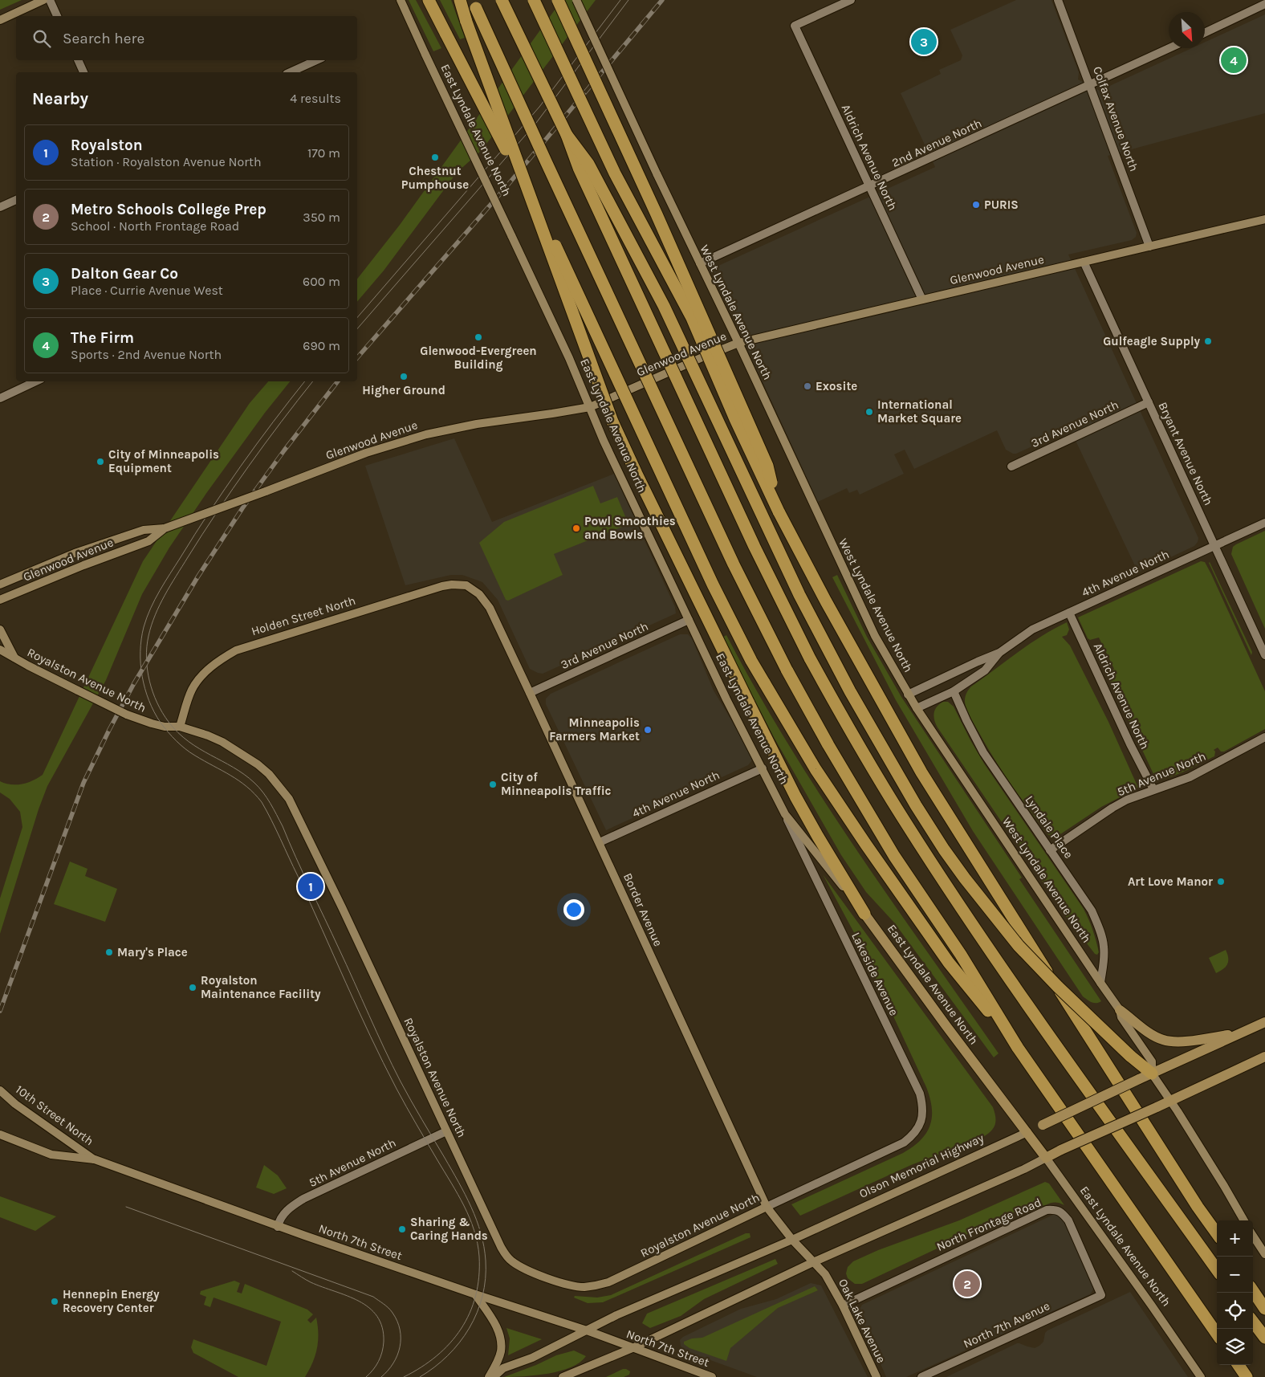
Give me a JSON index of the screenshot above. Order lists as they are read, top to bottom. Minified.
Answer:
{"streets":{"main road":["East Lyndale Avenue North","Glenwood Avenue","West Lyndale Avenue North","Holden Street North","Royalston Avenue North","Border Avenue","10th Street North","Olson Memorial Highway","North 7th Street","Oak Lake Avenue"],"street":["Colfax Avenue North","2nd Avenue North","Aldrich Avenue North","3rd Avenue North","Bryant Avenue North","4th Avenue North","5th Avenue North","Lyndale Place","Lakeside Avenue","North Frontage Road","North 7th Avenue"]},"crossings":[["Colfax Avenue North","2nd Avenue North"],["Colfax Avenue North","Glenwood Avenue"],["East Lyndale Avenue North","Glenwood Avenue"],["East Lyndale Avenue North","3rd Avenue North"],["East Lyndale Avenue North","4th Avenue North"],["East Lyndale Avenue North","Lakeside Avenue"],["East Lyndale Avenue North","Olson Memorial Highway"],["2nd Avenue North","Aldrich Avenue North"],["2nd Avenue North","West Lyndale Avenue North"],["Aldrich Avenue North","Glenwood Avenue"],["Aldrich Avenue North","4th Avenue North"],["Aldrich Avenue North","5th Avenue North"],["Glenwood Avenue","West Lyndale Avenue North"],["Glenwood Avenue","Bryant Avenue North"],["West Lyndale Avenue North","4th Avenue North"],["West Lyndale Avenue North","Lyndale Place"],["West Lyndale Avenue North","Olson Memorial Highway"],["3rd Avenue North","Bryant Avenue North"],["3rd Avenue North","Border Avenue"],["Bryant Avenue North","4th Avenue North"],["4th Avenue North","Lyndale Place"],["4th Avenue North","Border Avenue"],["Holden Street North","Royalston Avenue North"],["Holden Street North","Border Avenue"],["Royalston Avenue North","5th Avenue North"],["Royalston Avenue North","Border Avenue"],["Royalston Avenue North","Lakeside Avenue"],["5th Avenue North","Lyndale Place"],["5th Avenue North","North 7th Street"],["Border Avenue","Olson Memorial Highway"],["Border Avenue","Oak Lake Avenue"],["10th Street North","North 7th Street"],["Olson Memorial Highway","North 7th Street"],["Olson Memorial Highway","Oak Lake Avenue"],["North Frontage Road","Oak Lake Avenue"],["North Frontage Road","North 7th Avenue"]],"places":["Chestnut Pumphouse","PURIS","Glenwood-Evergreen Building","Gulfeagle Supply","Higher Ground","Exosite","International Market Square","City of Minneapolis Equipment","Powl Smoothies and Bowls","Minneapolis Farmers Market","City of Minneapolis Traffic","Art Love Manor","Mary's Place","Royalston Maintenance Facility","Sharing & Caring Hands","Hennepin Energy Recovery Center"],"north":"bottom right","page":{"search":"Search here","pins":["3","4","1","2"],"heading":["Nearby","4 results"],"list":[{"mark":"1","name":"Royalston","note":"Station · Royalston Avenue North","value":"170 m"},{"mark":"2","name":"Metro Schools College Prep","note":"School · North Frontage Road","value":"350 m"},{"mark":"3","name":"Dalton Gear Co","note":"Place · Currie Avenue West","value":"600 m"},{"mark":"4","name":"The Firm","note":"Sports · 2nd Avenue North","value":"690 m"}],"map_buttons":["+","−"]}}
